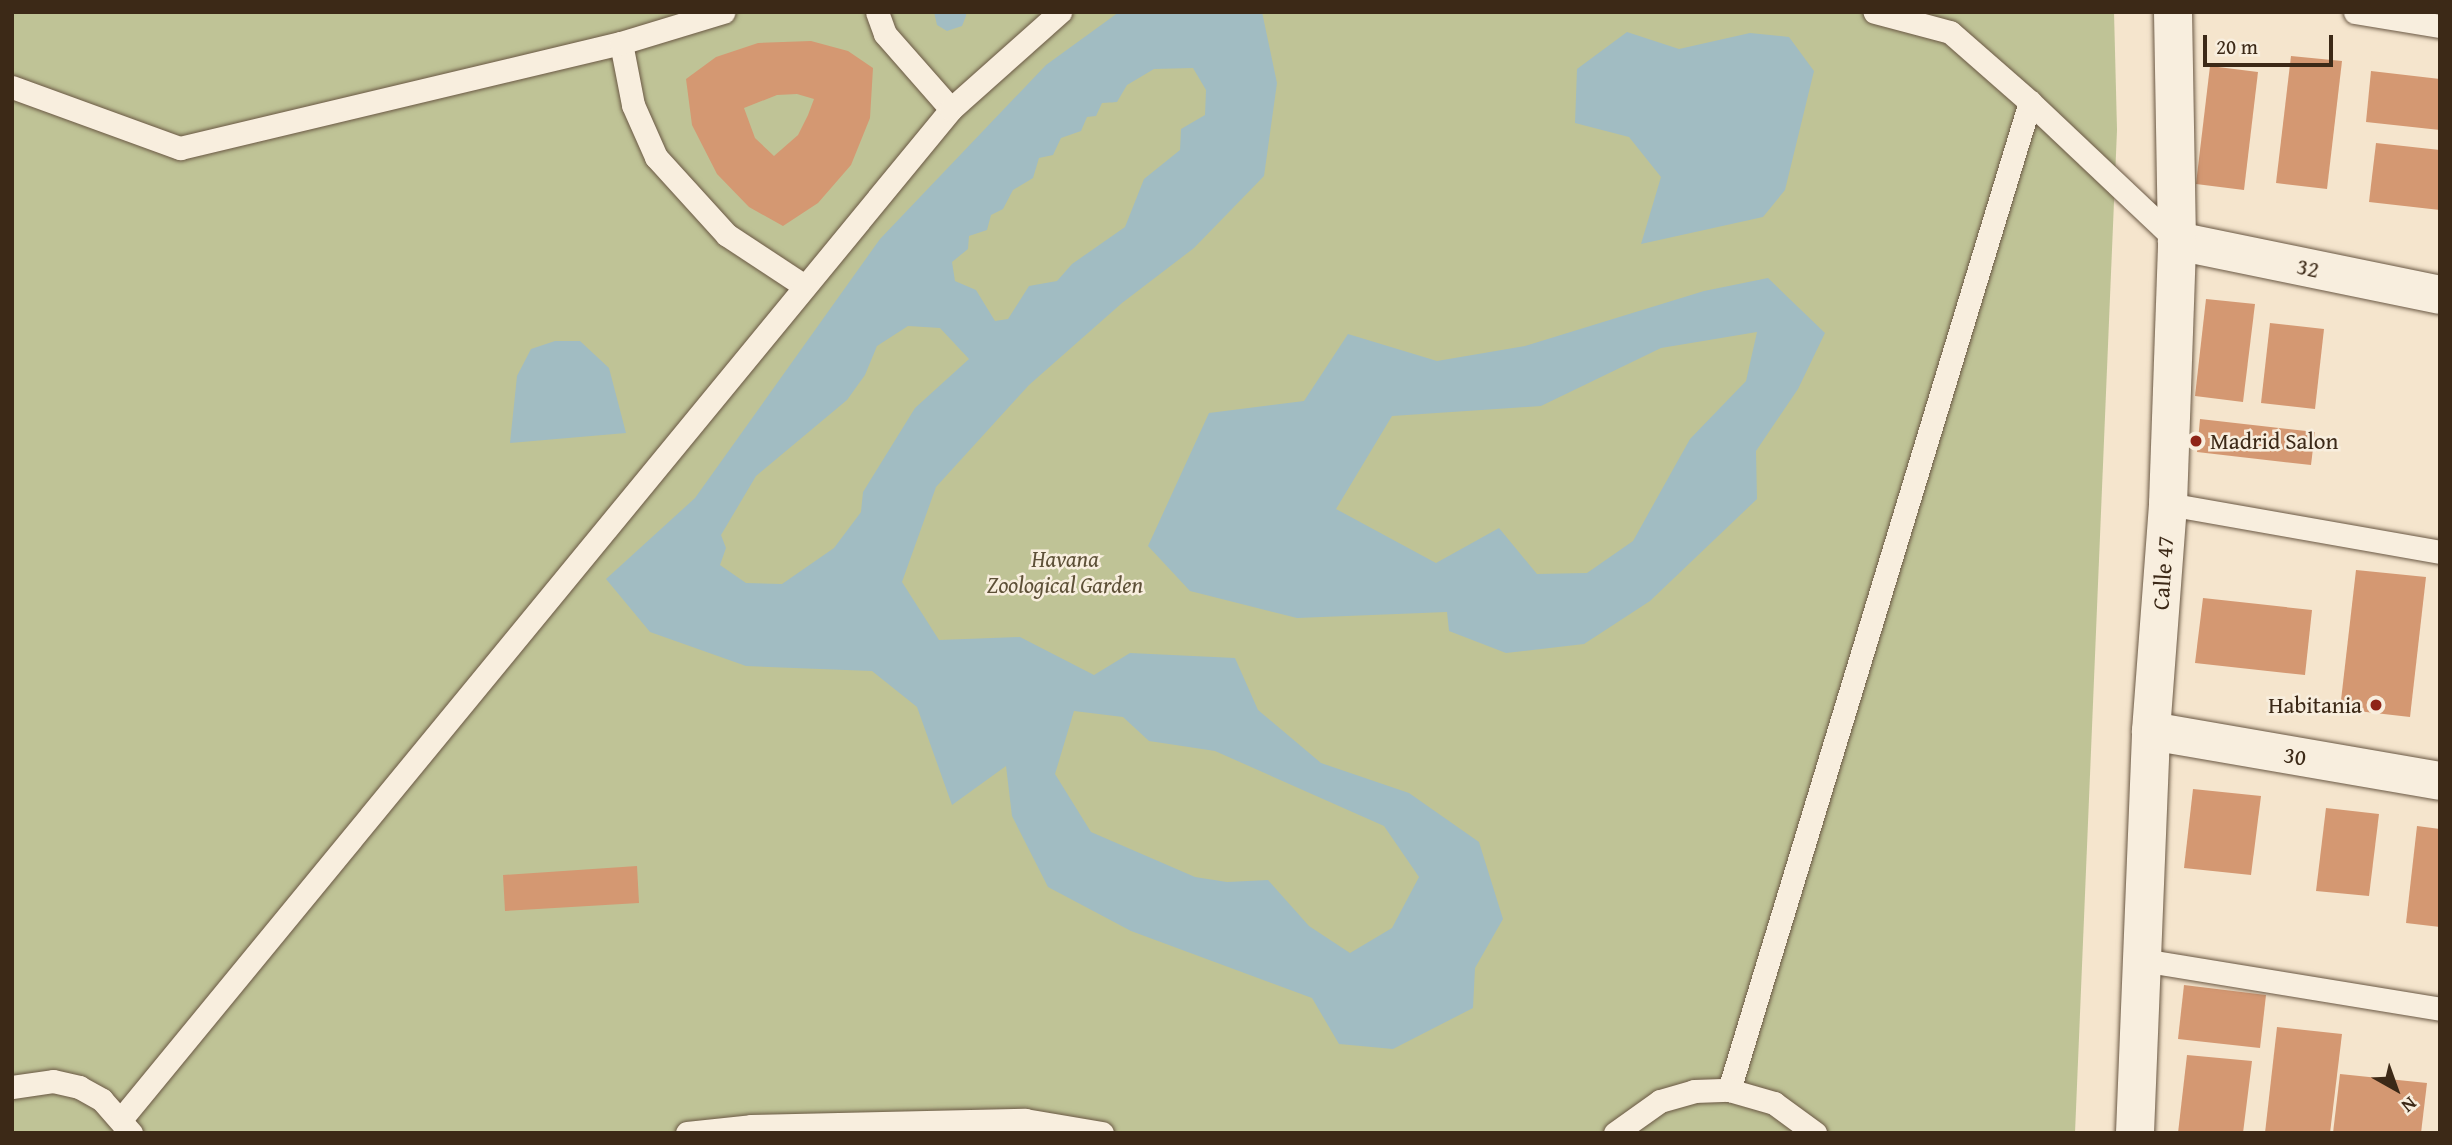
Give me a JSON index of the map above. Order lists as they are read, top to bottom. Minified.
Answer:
{"streets":{"street":["32","Calle 47","30"]},"crossings":[["32","Calle 47"],["Calle 47","30"]],"parks":["Havana Zoological Garden"],"places":["Madrid Salon","Habitania"],"scale_bar":"20 m","north":"bottom right"}
